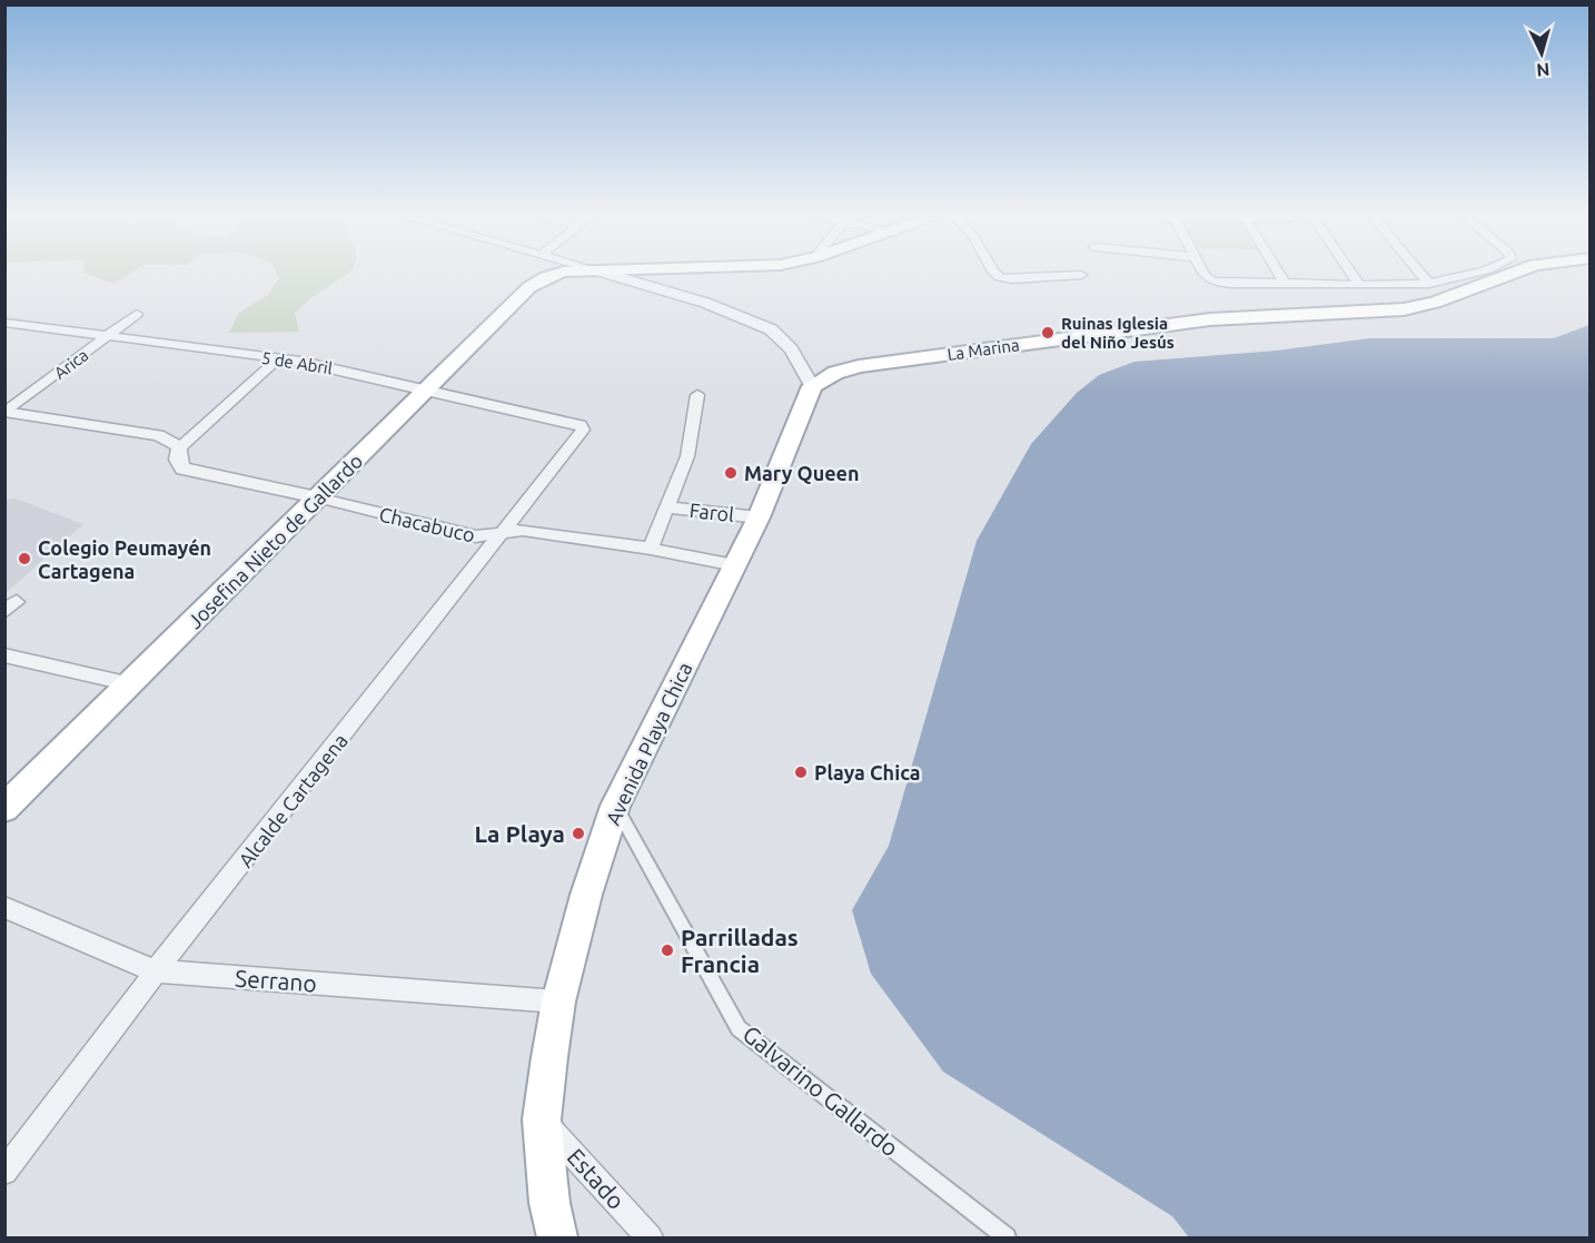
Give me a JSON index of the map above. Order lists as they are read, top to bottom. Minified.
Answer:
{"streets":{"main road":["La Marina","Josefina Nieto de Gallardo","Avenida Playa Chica"],"street":["5 de Abril","Arica","Farol","Chacabuco","Alcalde Cartagena","Serrano","Galvarino Gallardo","Estado"]},"crossings":[["La Marina","Avenida Playa Chica"],["5 de Abril","Arica"],["5 de Abril","Josefina Nieto de Gallardo"],["5 de Abril","Alcalde Cartagena"],["Farol","Avenida Playa Chica"],["Chacabuco","Josefina Nieto de Gallardo"],["Chacabuco","Avenida Playa Chica"],["Chacabuco","Alcalde Cartagena"],["Avenida Playa Chica","Serrano"],["Avenida Playa Chica","Galvarino Gallardo"],["Avenida Playa Chica","Estado"],["Alcalde Cartagena","Serrano"]],"places":["Ruinas Iglesia del Niño Jesús","Mary Queen","Colegio Peumayén Cartagena","Playa Chica","La Playa","Parrilladas Francia"],"north":"bottom"}
